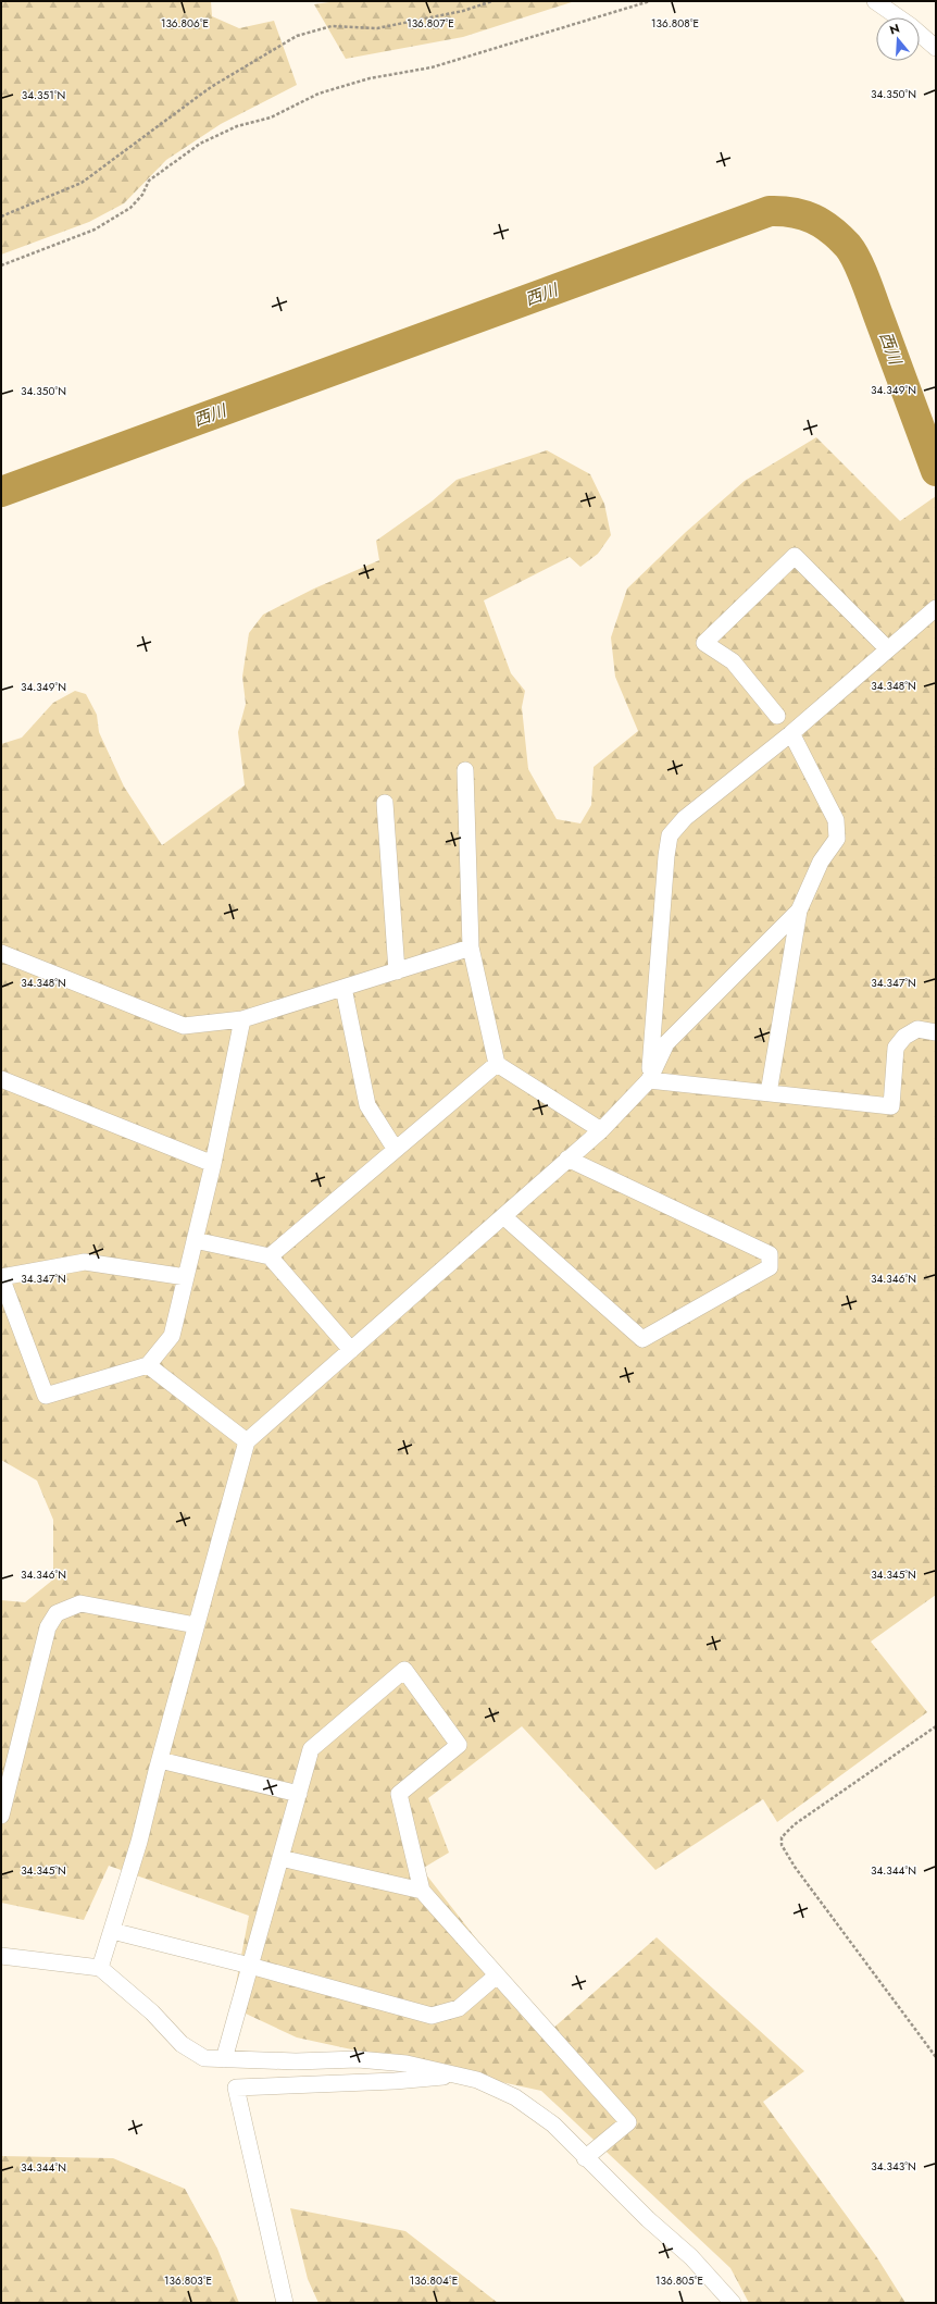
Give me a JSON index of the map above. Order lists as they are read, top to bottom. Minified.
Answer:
{"water":["西川"],"north":"top","coordinates":["136.806°E","136.807°E","136.808°E","34.350°N","34.351°N","34.349°N","34.348°N","34.347°N","34.346°N","34.345°N","34.344°N","34.343°N","136.803°E","136.804°E","136.805°E"]}
